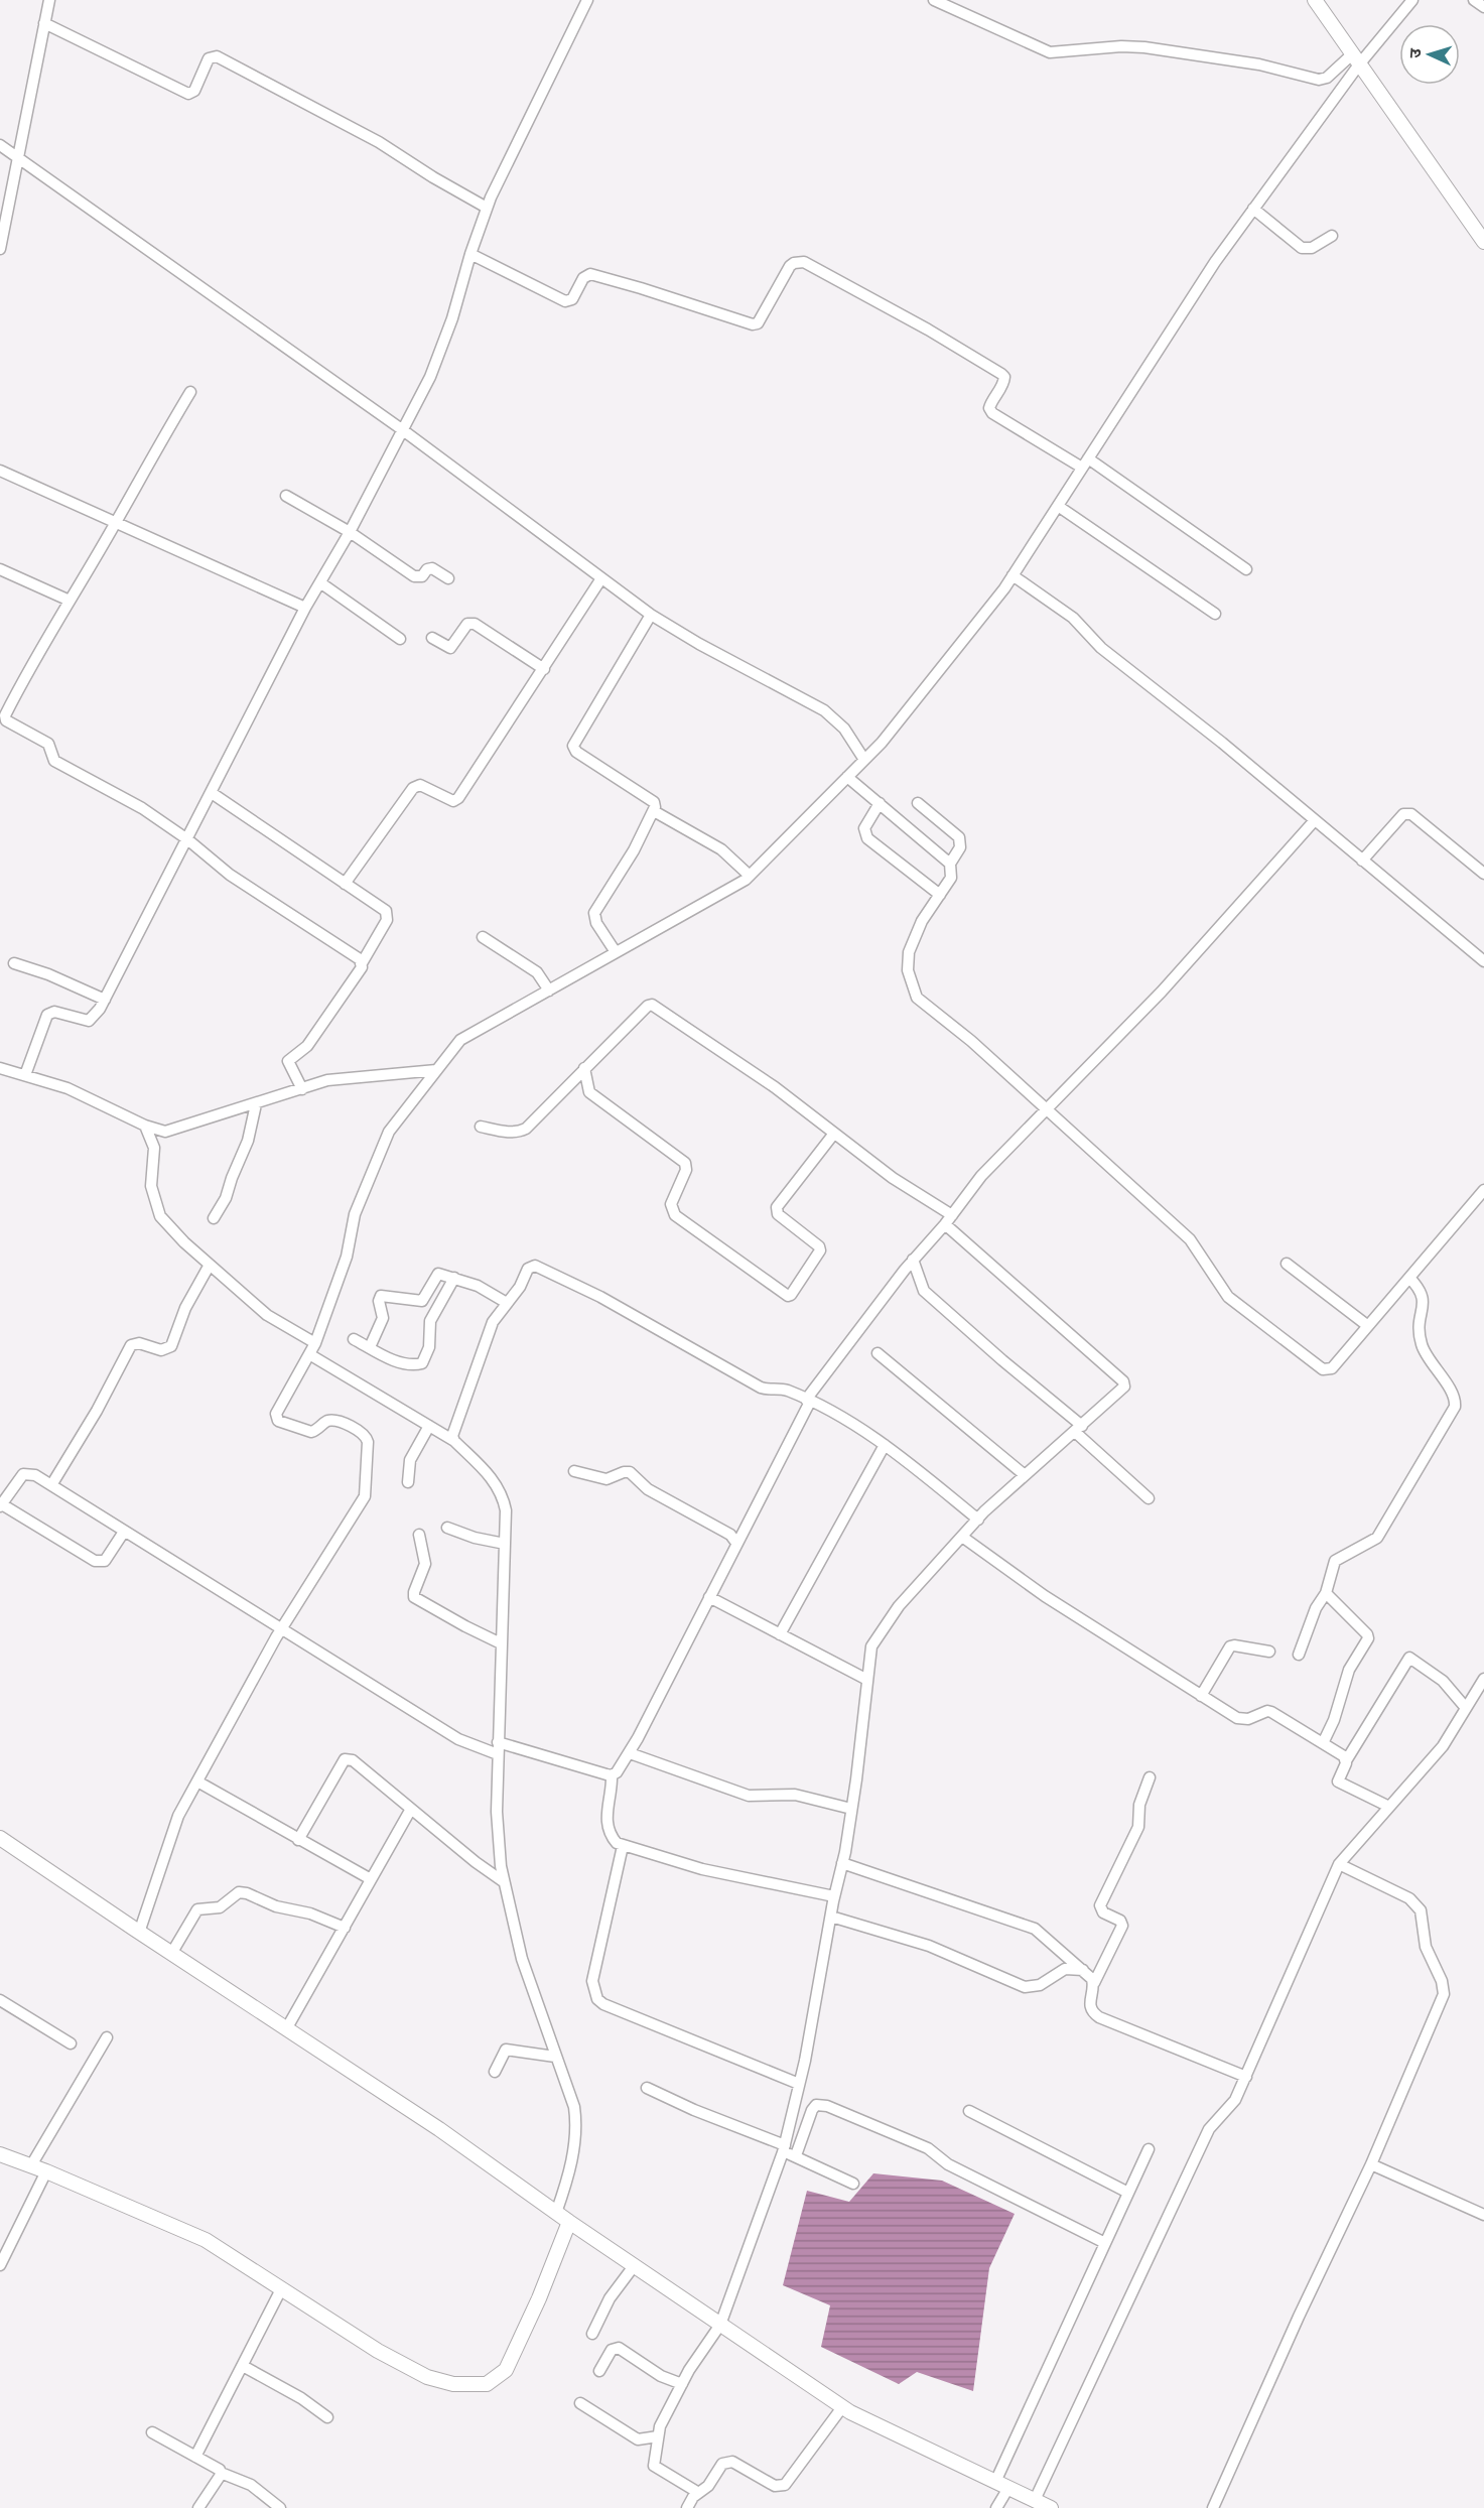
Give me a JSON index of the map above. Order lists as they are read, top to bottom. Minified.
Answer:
{"north":"left"}
